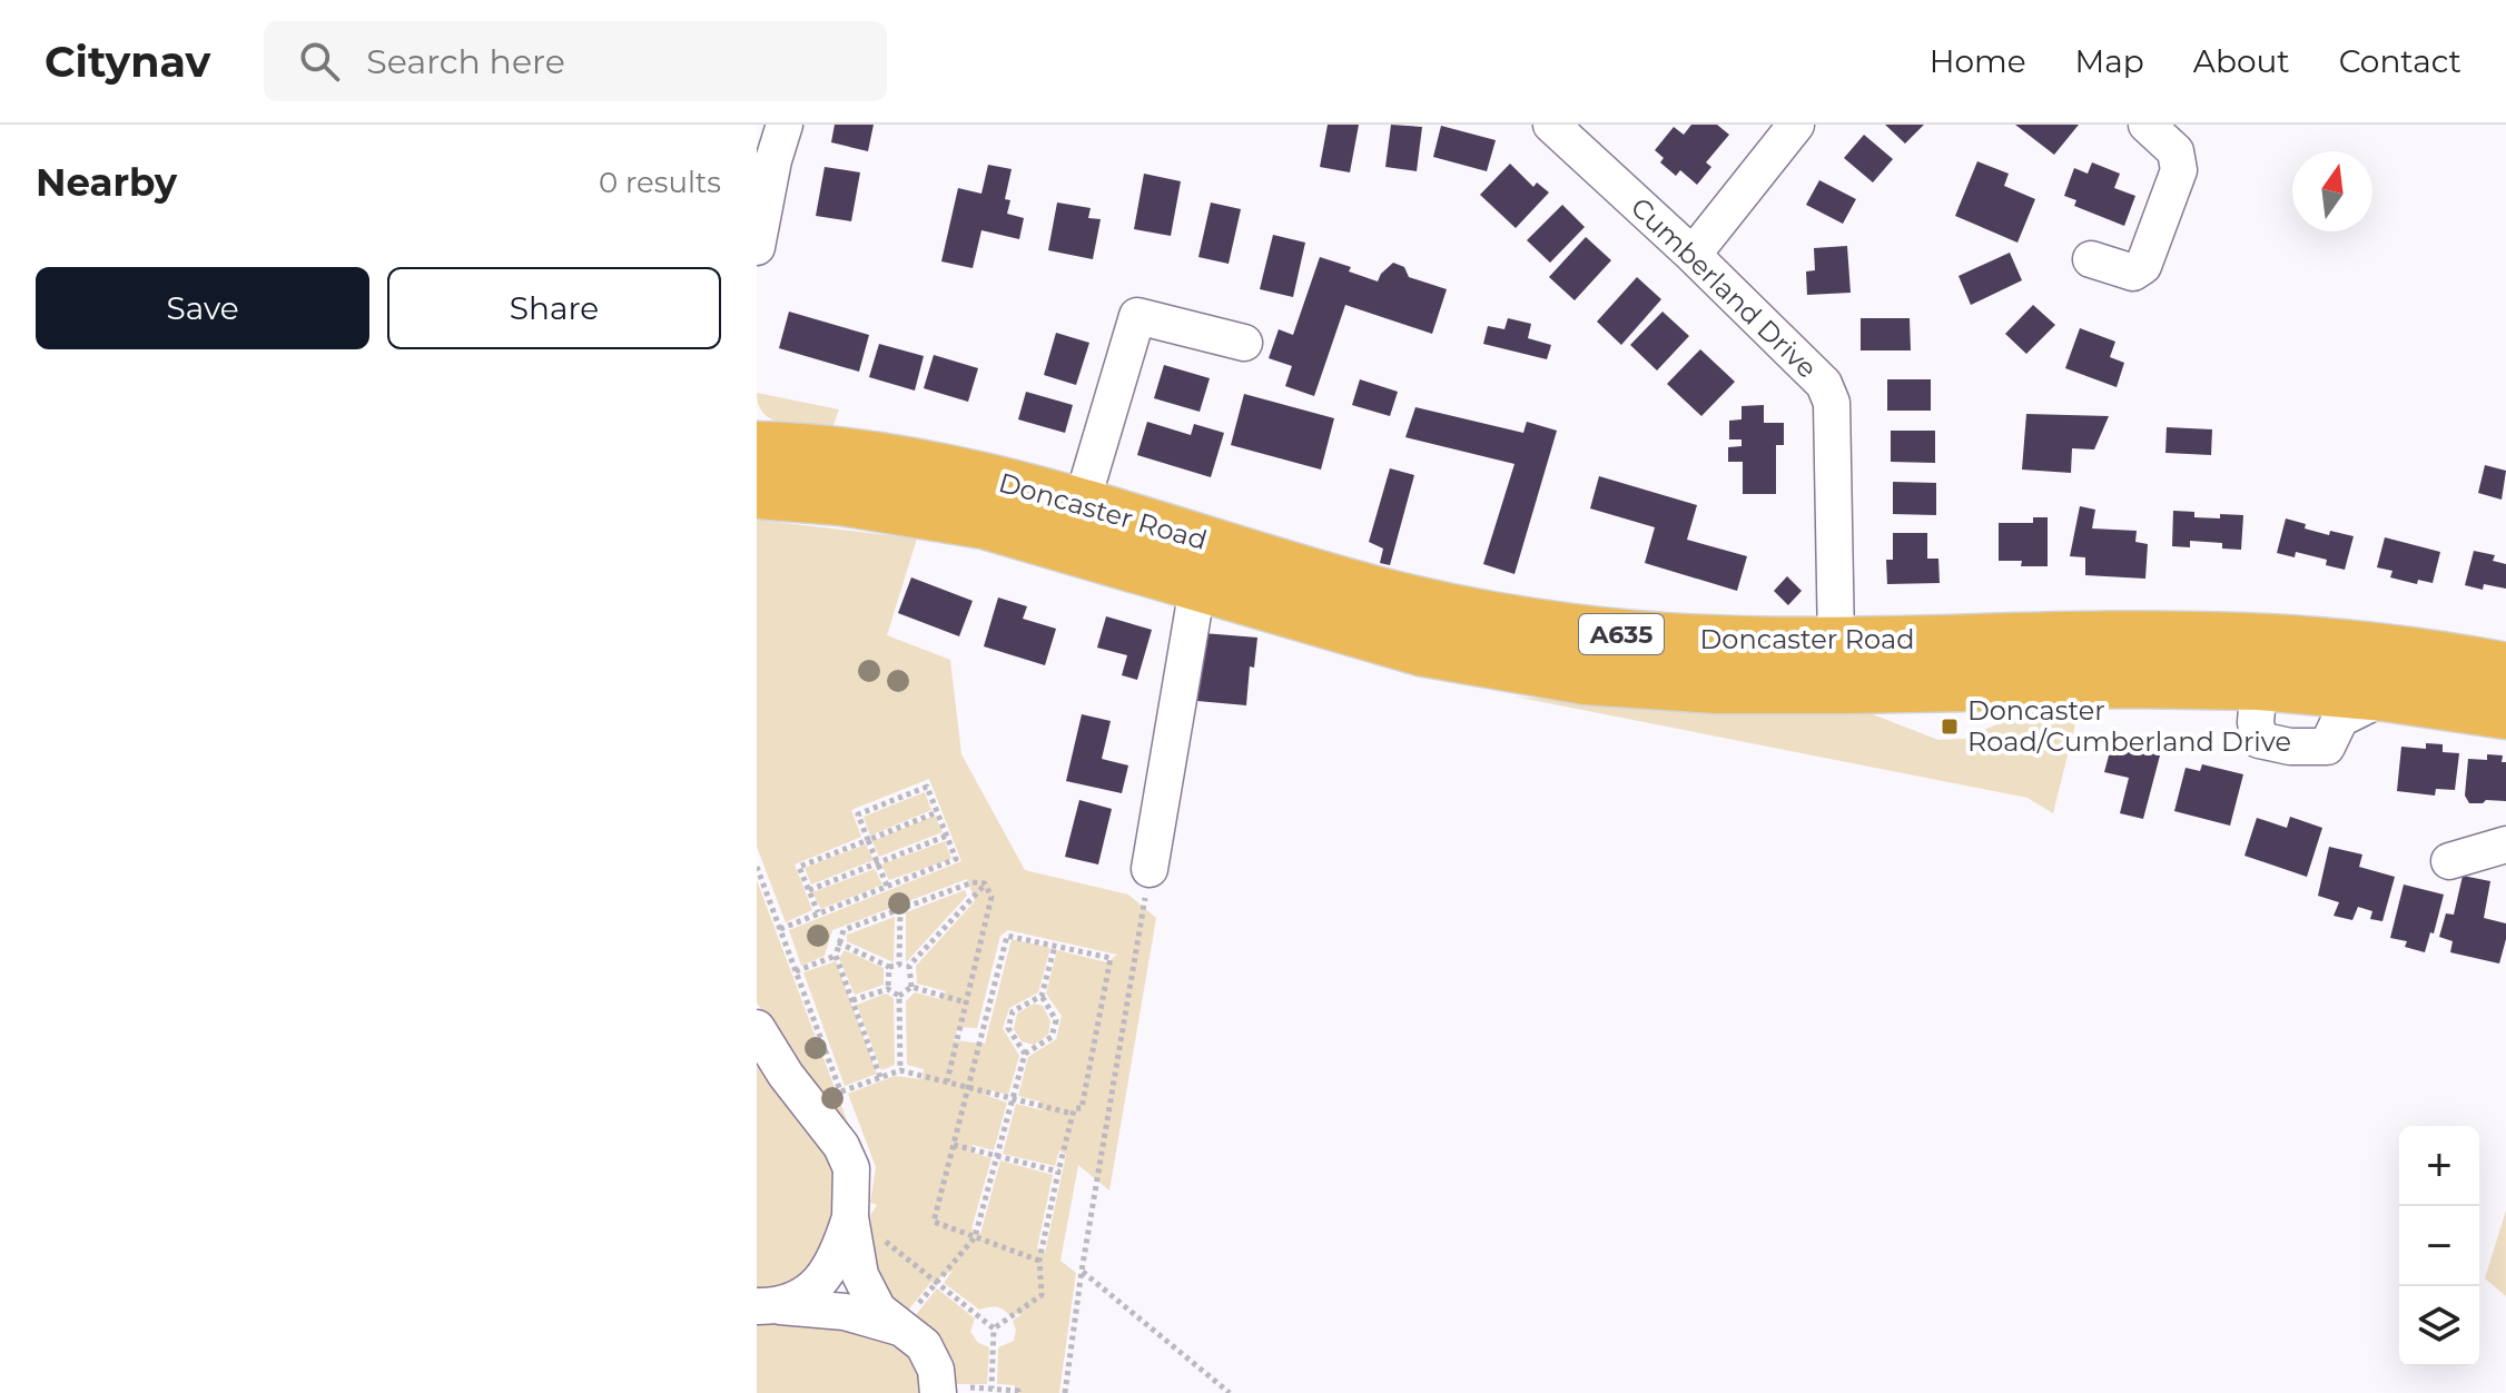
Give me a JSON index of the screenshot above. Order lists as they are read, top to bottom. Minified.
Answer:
{"streets":{"highway":["Doncaster Road","A635"],"street":["Cumberland Drive"]},"crossings":[["Cumberland Drive","Doncaster Road"]],"places":{"transit":["Doncaster Road/Cumberland Drive"]},"north":"top","page":{"header":"Citynav","search":"Search here","nav":["Home","Map","About","Contact"],"heading":["Nearby","0 results"],"buttons":["Save","Share"],"map_buttons":["+","−"]}}
